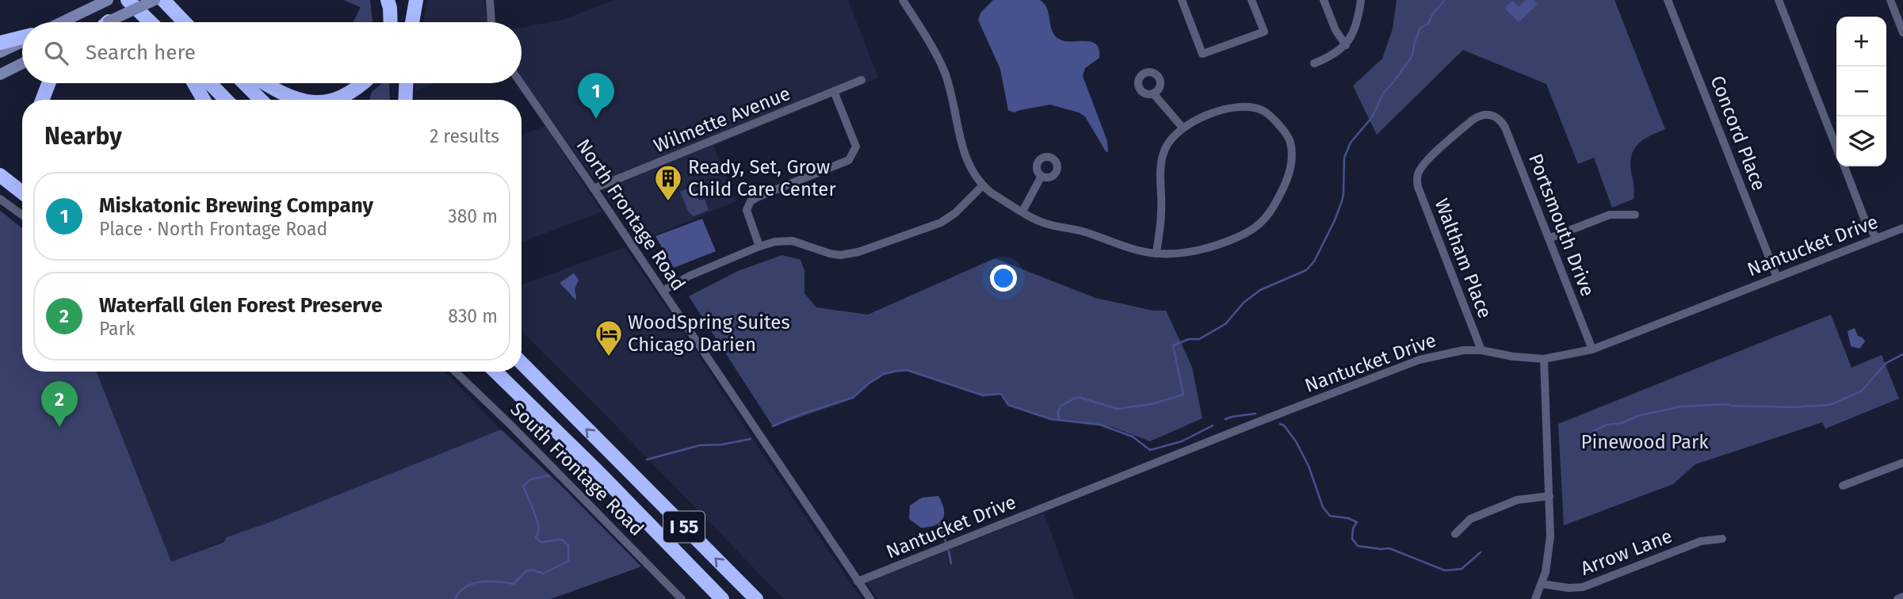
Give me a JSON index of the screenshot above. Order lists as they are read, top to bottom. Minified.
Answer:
{"streets":{"highway":["I 55"],"street":["Wilmette Avenue","Concord Place","North Frontage Road","Portsmouth Drive","Nantucket Drive","Waltham Place","South Frontage Road","Arrow Lane"]},"crossings":[["Wilmette Avenue","North Frontage Road"],["Concord Place","Nantucket Drive"],["North Frontage Road","Nantucket Drive"],["Portsmouth Drive","Nantucket Drive"],["Portsmouth Drive","Waltham Place"],["Nantucket Drive","Waltham Place"]],"parks":["Pinewood Park"],"places":{"building":["Ready, Set, Grow Child Care Center"],"hotel":["WoodSpring Suites Chicago Darien"]},"page":{"map_buttons":["+","−"],"search":"Search here","pins":["1","2"],"heading":["Nearby","2 results"],"list":[{"mark":"1","name":"Miskatonic Brewing Company","note":"Place · North Frontage Road","value":"380 m"},{"mark":"2","name":"Waterfall Glen Forest Preserve","note":"Park","value":"830 m"}]}}
